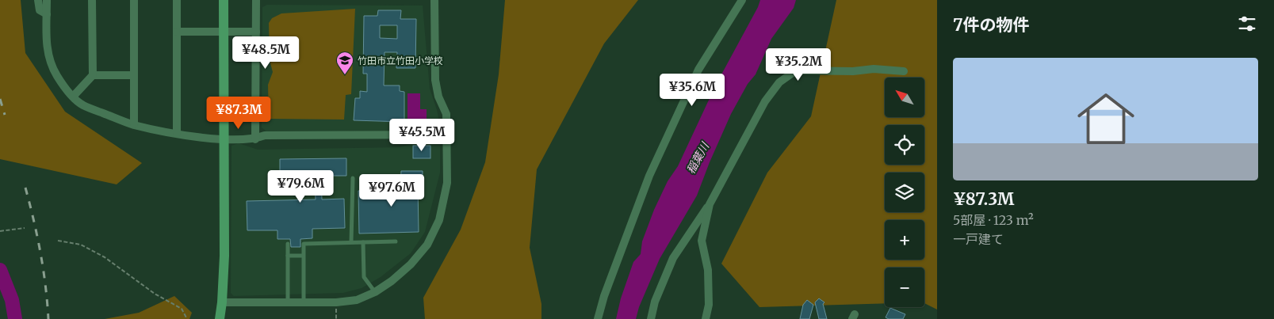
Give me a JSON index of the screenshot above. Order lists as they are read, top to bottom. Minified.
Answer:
{"water":["稲葉川"],"places":{"school or university":["竹田市立竹田小学校"]},"north":"top left","page":{"heading":"7件の物件","price":["¥48.5M","¥35.2M","¥35.6M","¥87.3M","¥45.5M","¥79.6M","¥97.6M"],"list":[{"name":"¥87.3M","note":"5部屋 · 123 m² · 一戸建て"}],"map_buttons":["+","−"]}}
